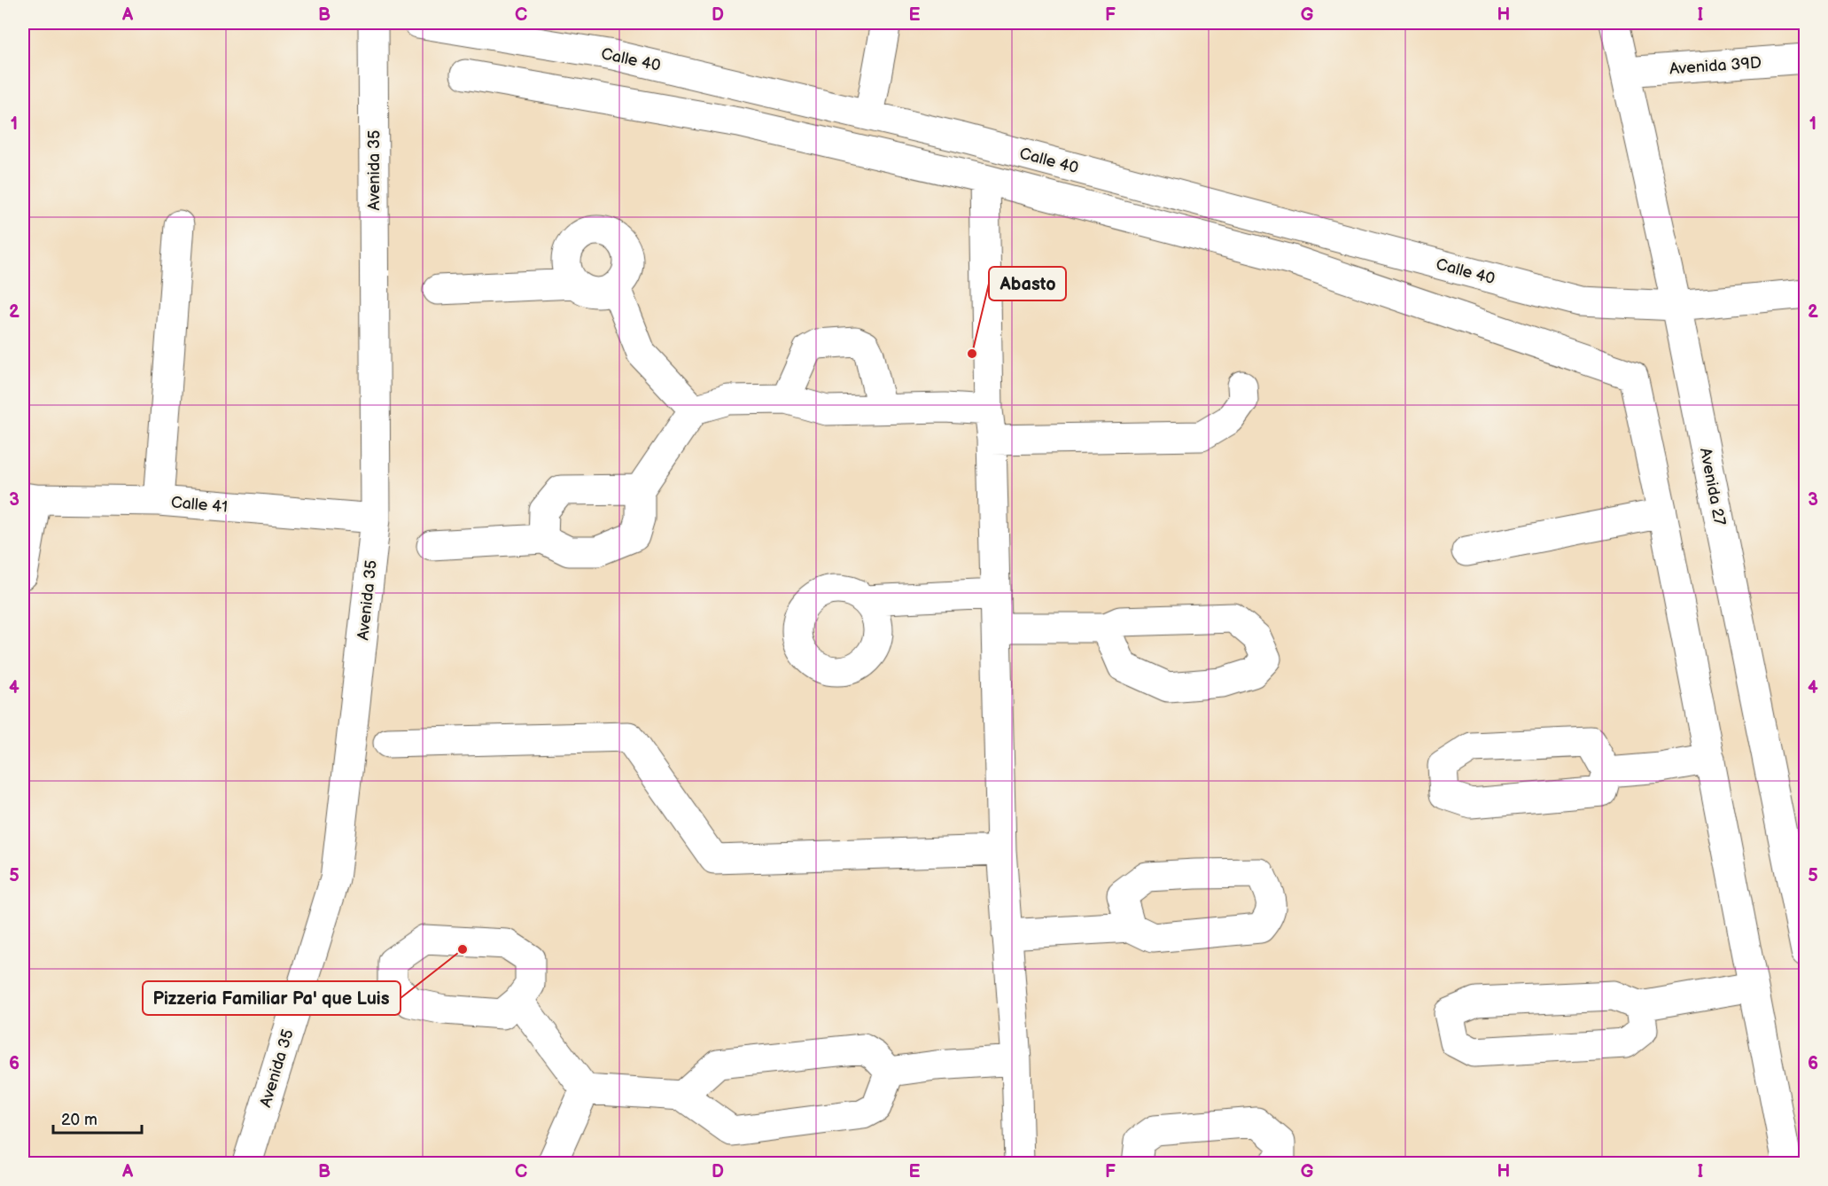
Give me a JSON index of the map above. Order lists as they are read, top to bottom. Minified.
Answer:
{"streets":{"street":["Calle 40","Avenida 39D","Avenida 35","Avenida 27","Calle 41"]},"crossings":[["Calle 40","Avenida 27"],["Avenida 39D","Avenida 27"],["Avenida 35","Calle 41"]],"places":["Abasto","Pizzeria Familiar Pa' que Luis"],"scale_bar":"20 m","grid":{"columns":["A","B","C","D","E","F","G","H","I"],"rows":["1","2","3","4","5","6"]}}
